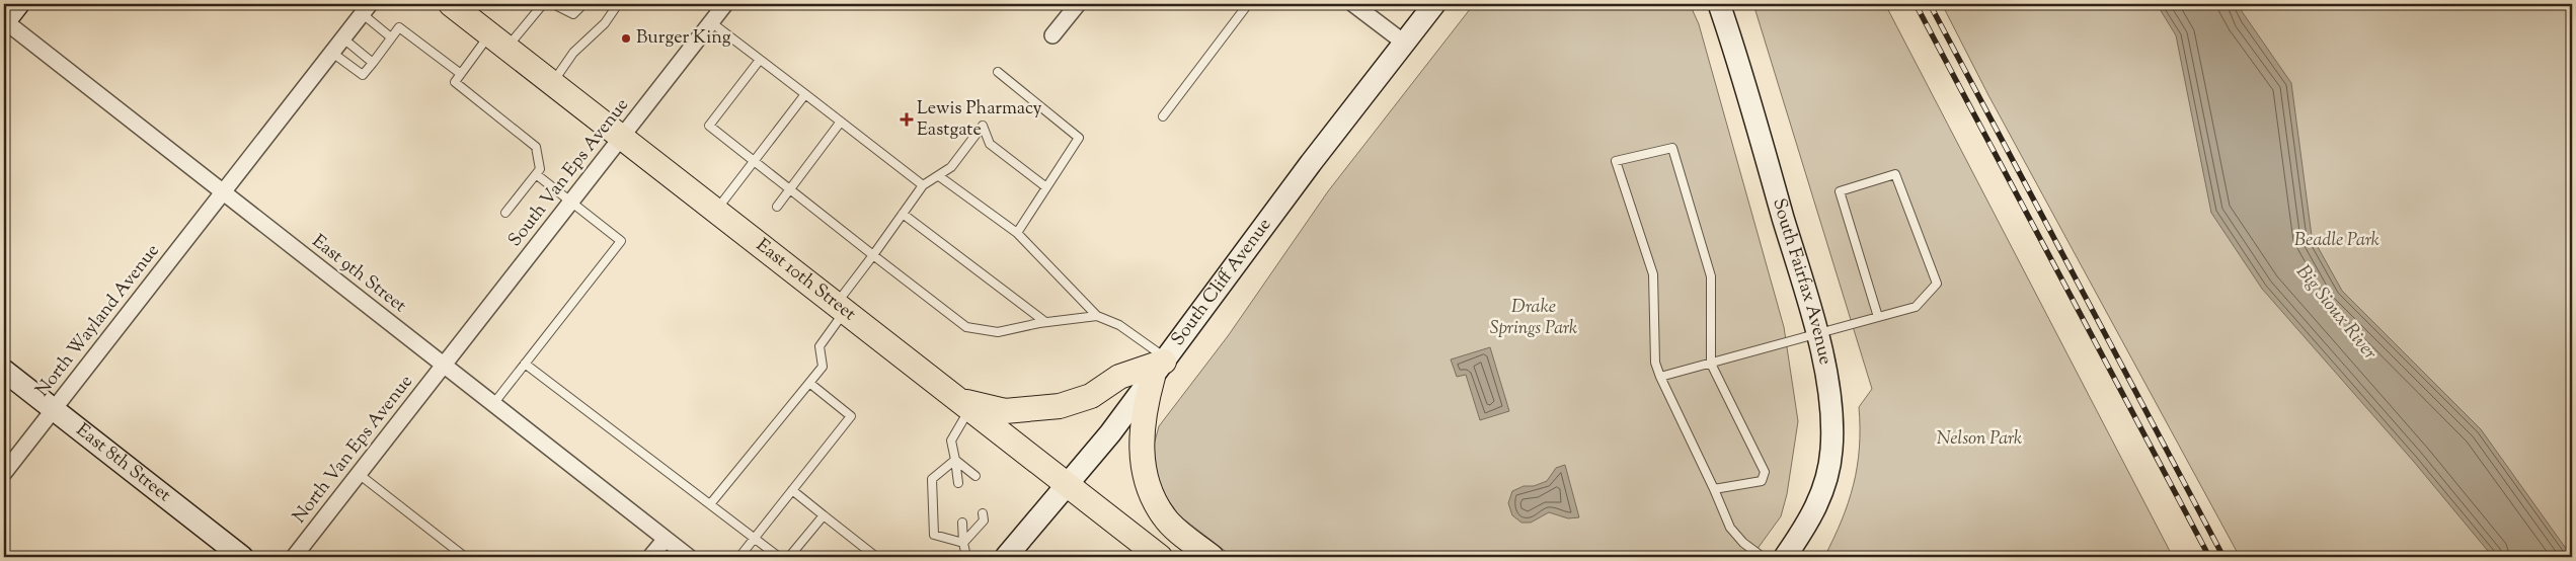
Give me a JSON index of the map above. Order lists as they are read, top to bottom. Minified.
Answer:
{"streets":{"main road":["East 10th Street"],"street":["South Van Eps Avenue","East 9th Street","South Cliff Avenue","South Fairfax Avenue","North Wayland Avenue","North Van Eps Avenue","East 8th Street"]},"crossings":[["South Van Eps Avenue","East 9th Street"],["South Van Eps Avenue","East 10th Street"],["South Van Eps Avenue","North Van Eps Avenue"],["East 9th Street","North Wayland Avenue"],["East 9th Street","North Van Eps Avenue"],["East 10th Street","South Cliff Avenue"],["North Wayland Avenue","East 8th Street"]],"water":["Big Sioux River"],"parks":["Beadle Park","Drake Springs Park","Nelson Park"],"places":{"other":["Burger King"],"health":["Lewis Pharmacy Eastgate"]}}
